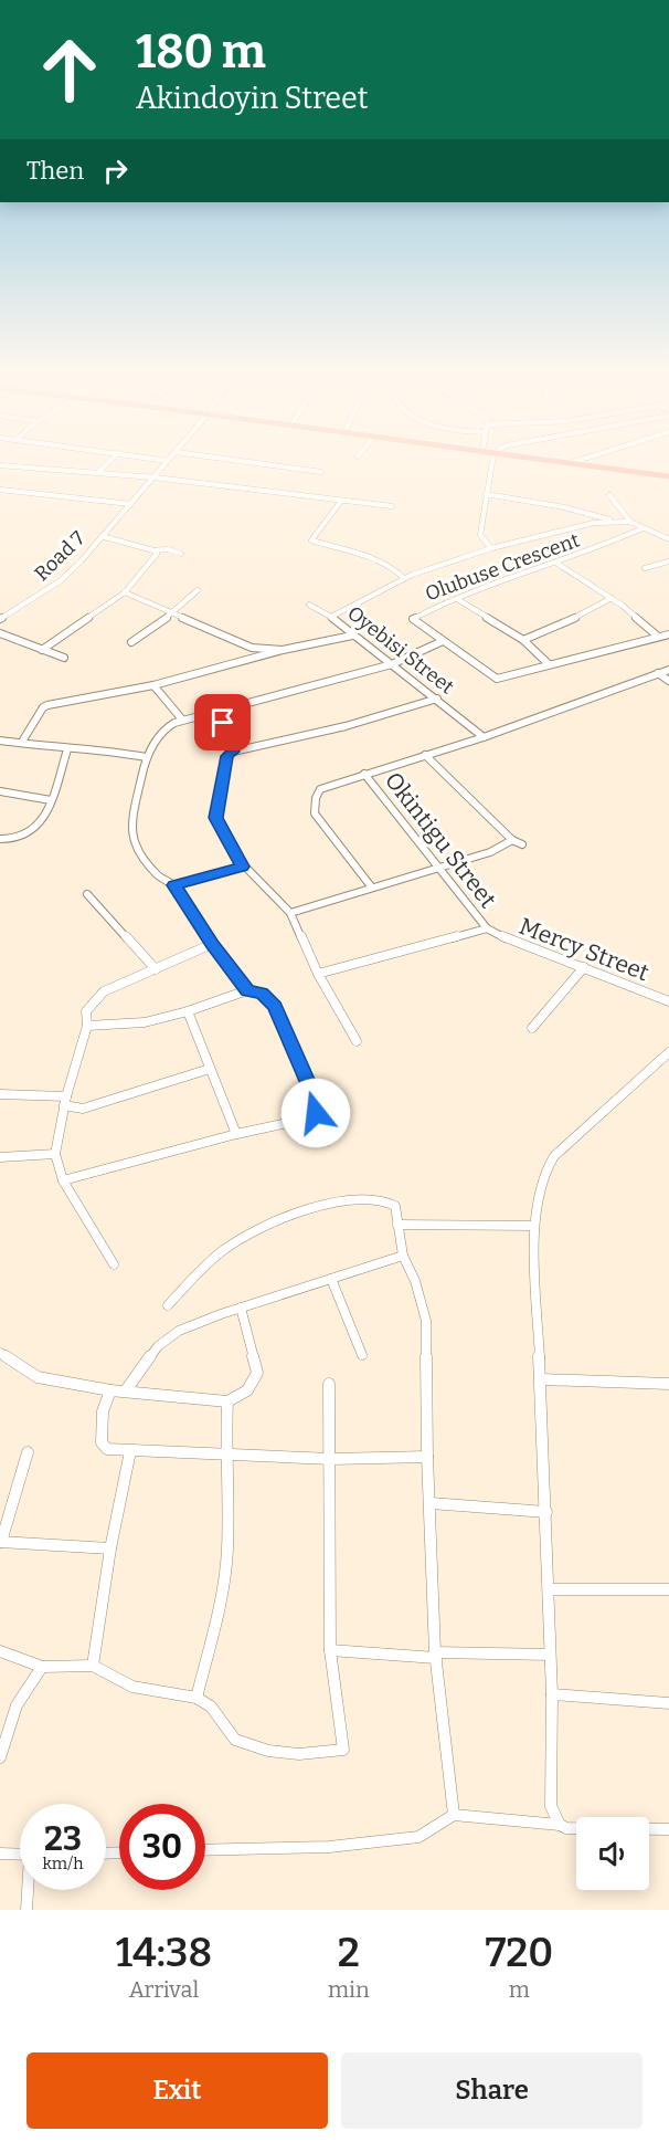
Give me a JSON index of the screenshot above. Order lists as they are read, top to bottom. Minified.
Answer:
{"streets":{"street":["Road 7","Olubuse Crescent","Oyebisi Street","Okintigu Street","Mercy Street"]},"crossings":[["Olubuse Crescent","Oyebisi Street"],["Okintigu Street","Mercy Street"]],"page":{"turn":["180 m","Akindoyin Street"],"then":"Then","speed":"23 km/h","limit":"30","eta":["14:38","Arrival","2","min","720","m"],"buttons":["Exit","Share"]}}
